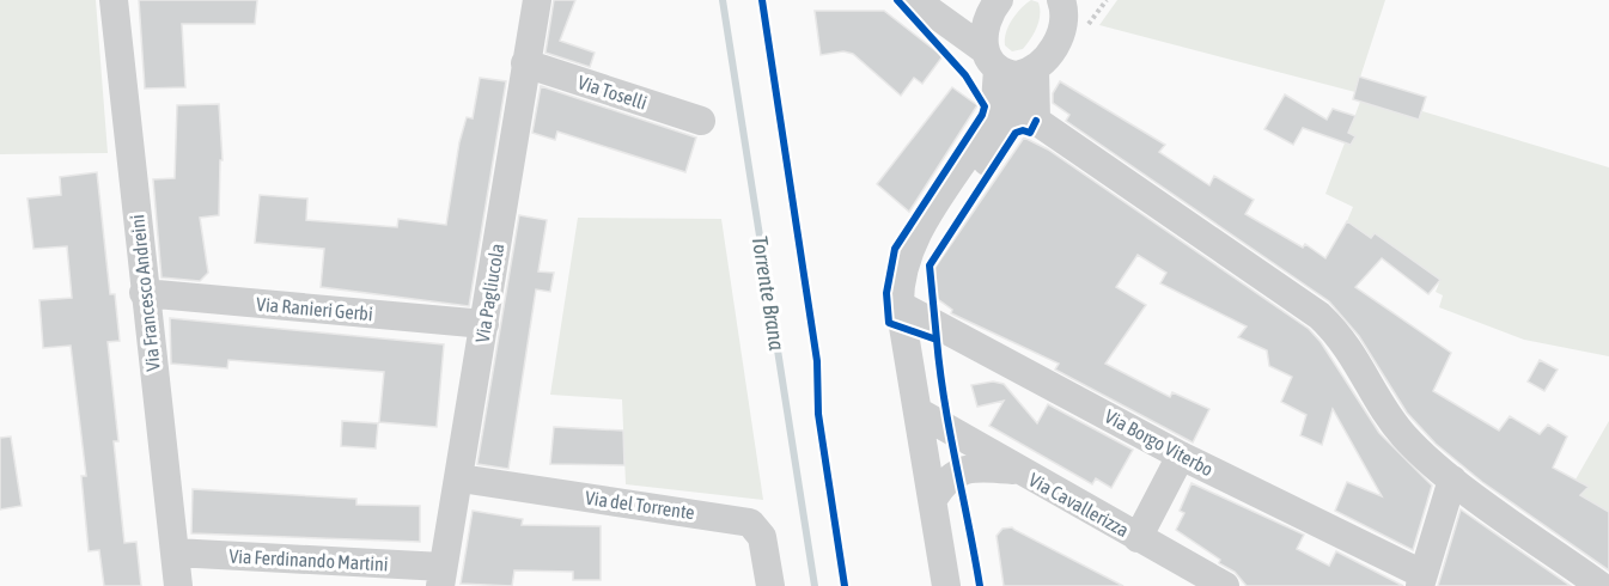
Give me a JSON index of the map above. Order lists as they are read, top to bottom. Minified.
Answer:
{"streets":{"street":["Via Toselli","Via Francesco Andreini","Via Pagliucola","Via Ranieri Gerbi","Via Borgo Viterbo","Via del Torrente","Via Cavallerizza","Via Ferdinando Martini"]},"crossings":[["Via Toselli","Via Pagliucola"],["Via Francesco Andreini","Via Ranieri Gerbi"],["Via Francesco Andreini","Via Ferdinando Martini"],["Via Pagliucola","Via Ranieri Gerbi"],["Via Pagliucola","Via del Torrente"],["Via Pagliucola","Via Ferdinando Martini"],["Via Borgo Viterbo","Via Cavallerizza"]],"water":["Torrente Brana"]}
